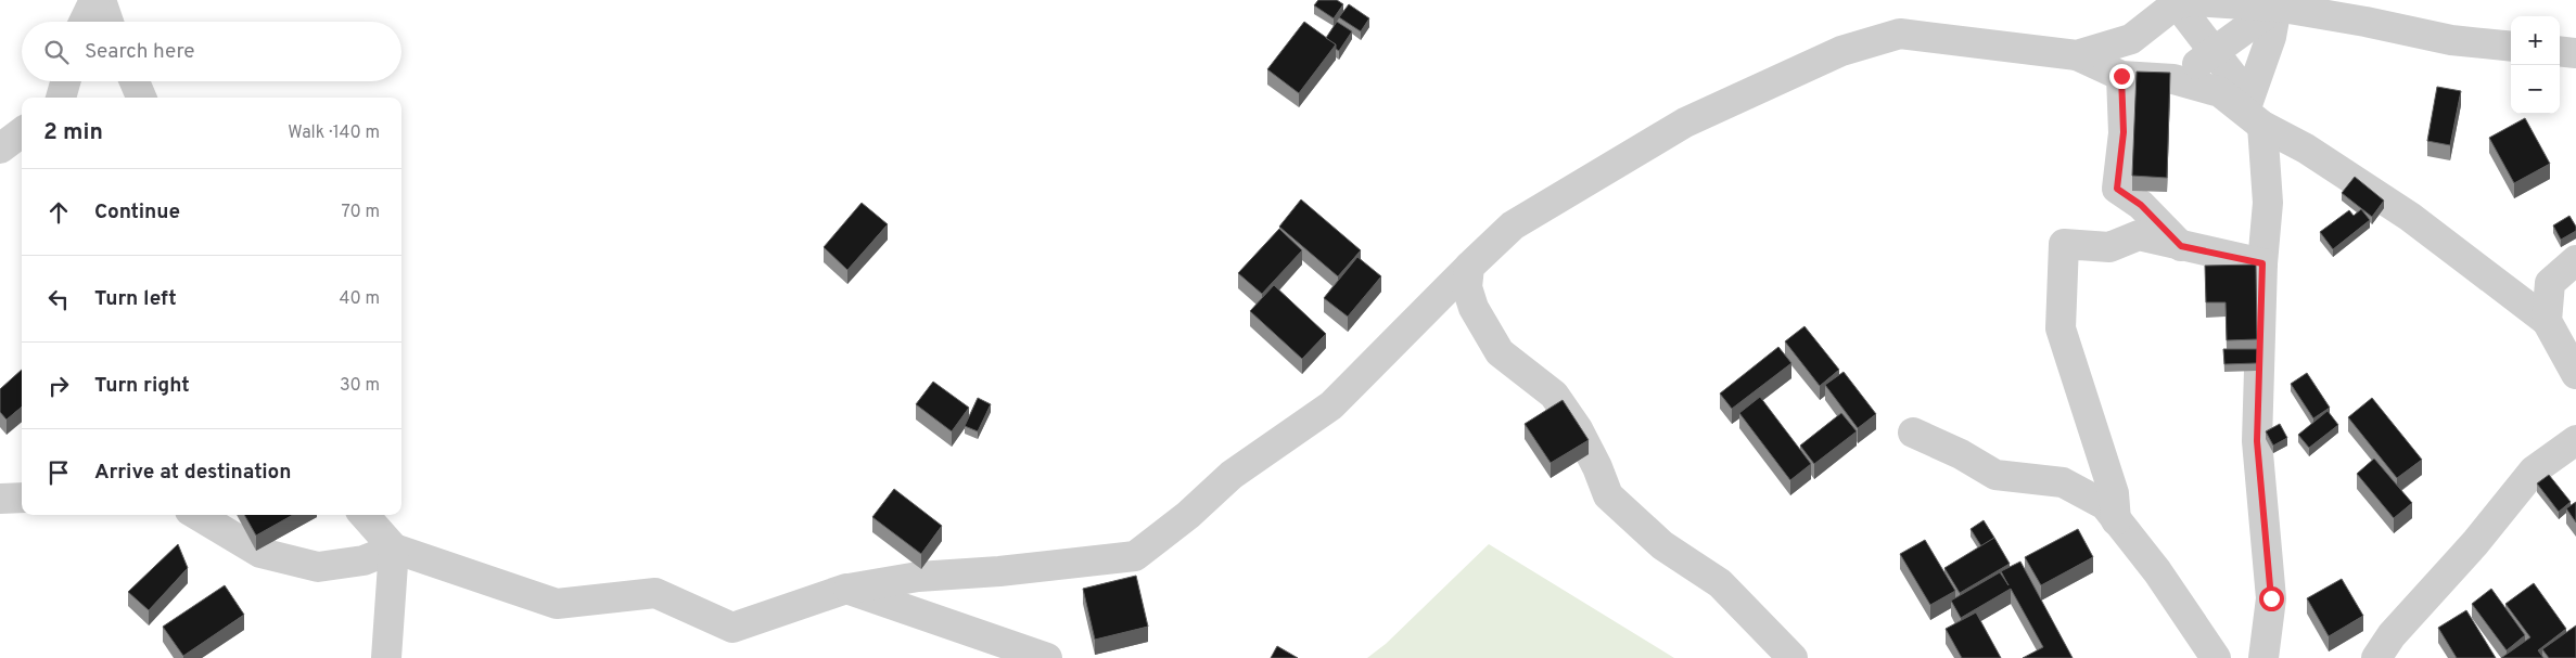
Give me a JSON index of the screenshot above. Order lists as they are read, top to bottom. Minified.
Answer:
{"page":{"map_buttons":["+","−"],"search":"Search here","heading":["2 min","Walk · 140 m"],"list":[["Continue","70 m"],["Turn left","40 m"],["Turn right","30 m"],"Arrive at destination"]}}
